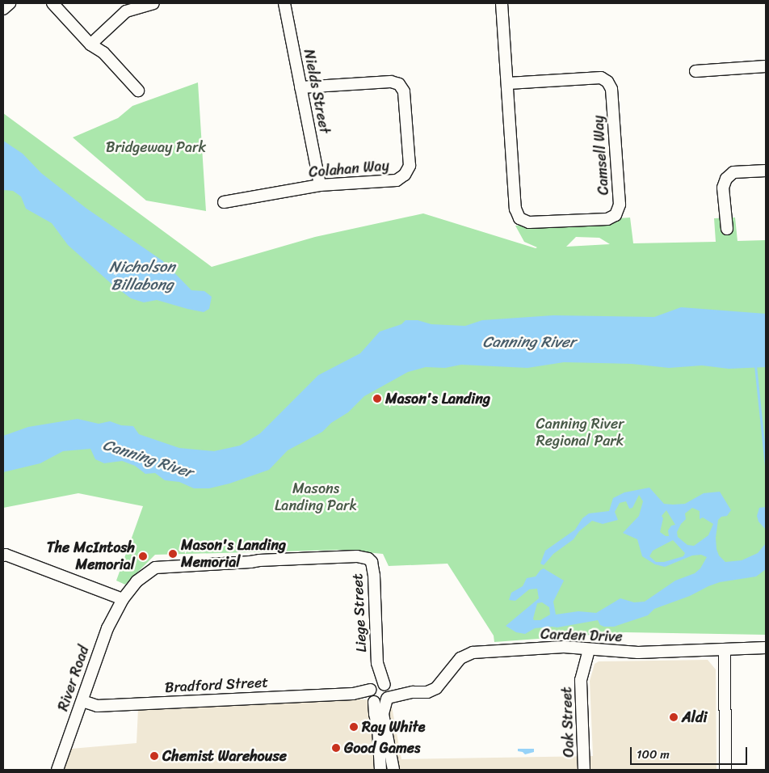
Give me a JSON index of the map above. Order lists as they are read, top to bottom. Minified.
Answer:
{"streets":{"street":["Nields Street","Camsell Way","Colahan Way","Liege Street","Carden Drive","River Road","Bradford Street","Oak Street"]},"crossings":[["Nields Street","Colahan Way"],["Liege Street","Carden Drive"],["Liege Street","River Road"],["Liege Street","Bradford Street"],["Carden Drive","Bradford Street"],["Carden Drive","Oak Street"],["River Road","Bradford Street"]],"water":["Nicholson Billabong","Canning River"],"parks":["Bridgeway Park","Canning River Regional Park","Masons Landing Park"],"places":["Mason's Landing","Mason's Landing Memorial","The McIntosh Memorial","Aldi","Ray White","Good Games","Chemist Warehouse"],"scale_bar":"100 m"}
